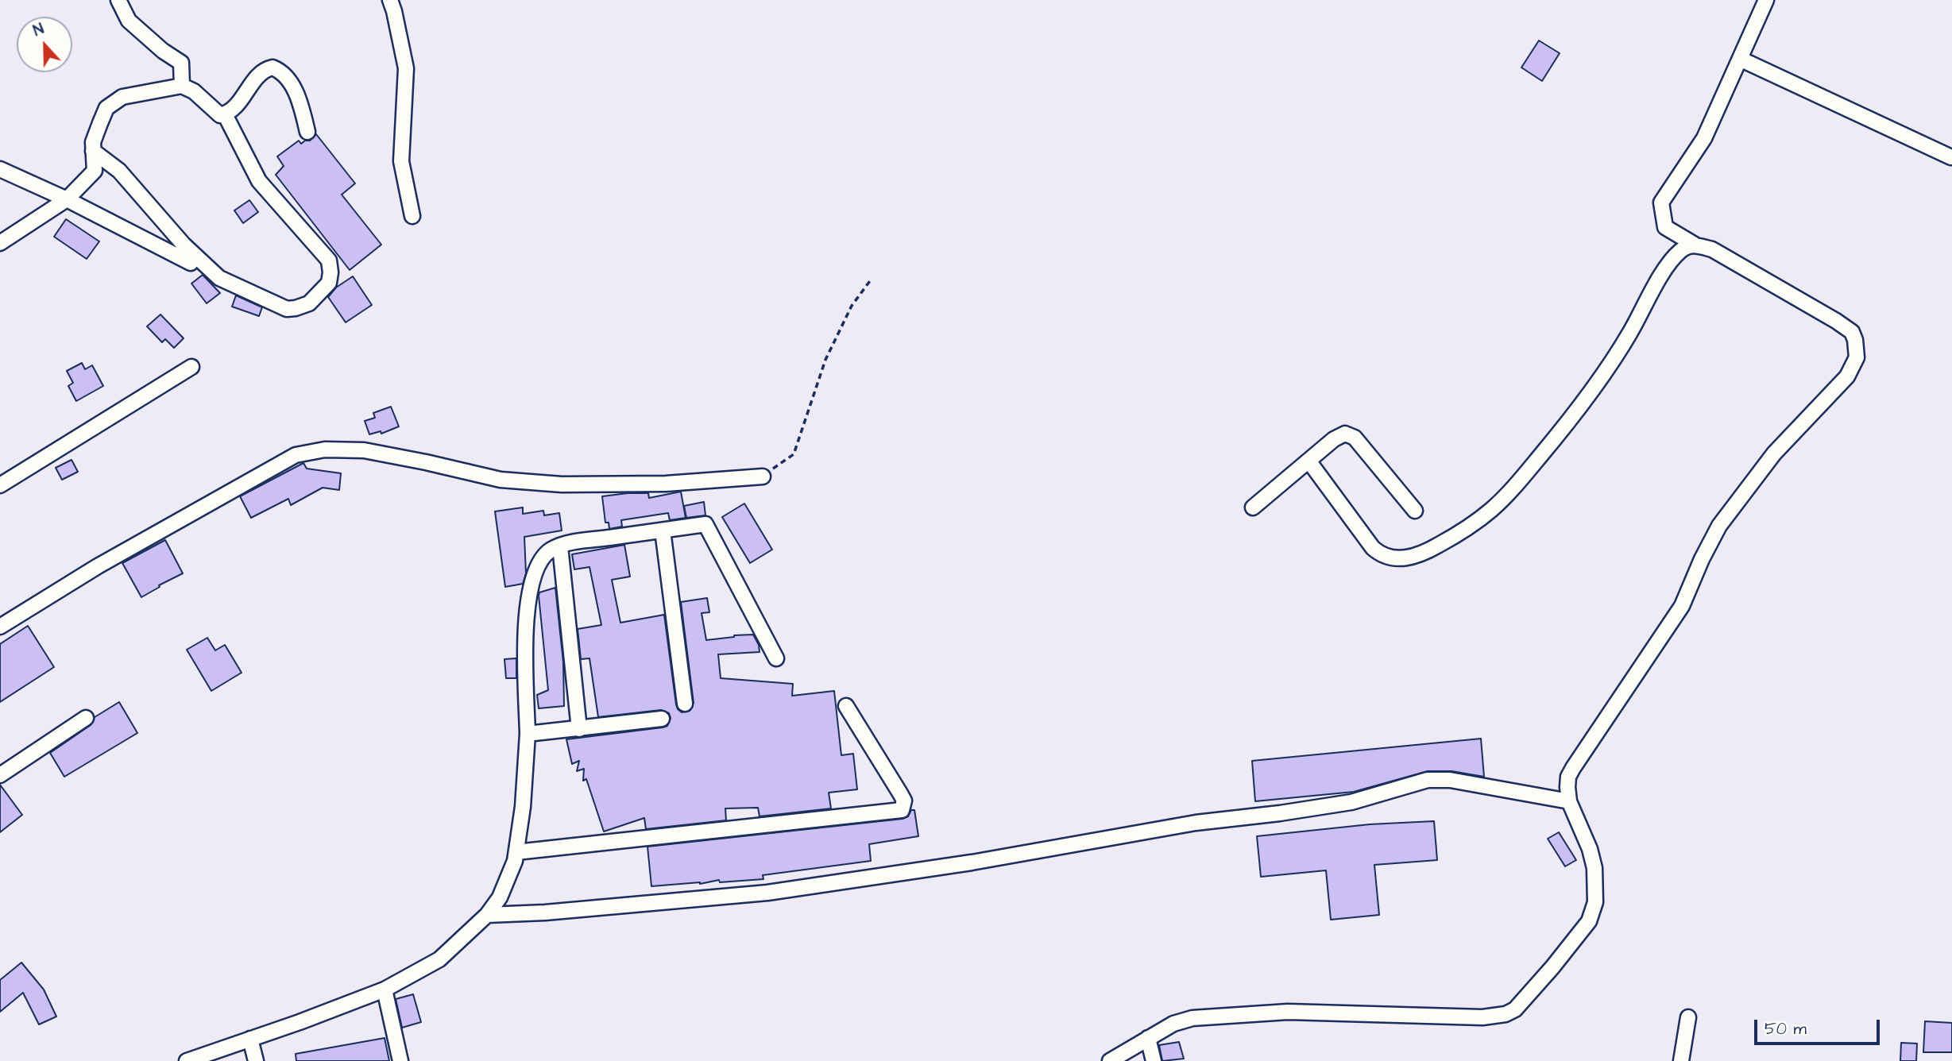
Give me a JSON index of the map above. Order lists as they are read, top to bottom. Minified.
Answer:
{"scale_bar":"50 m","north":"top"}
